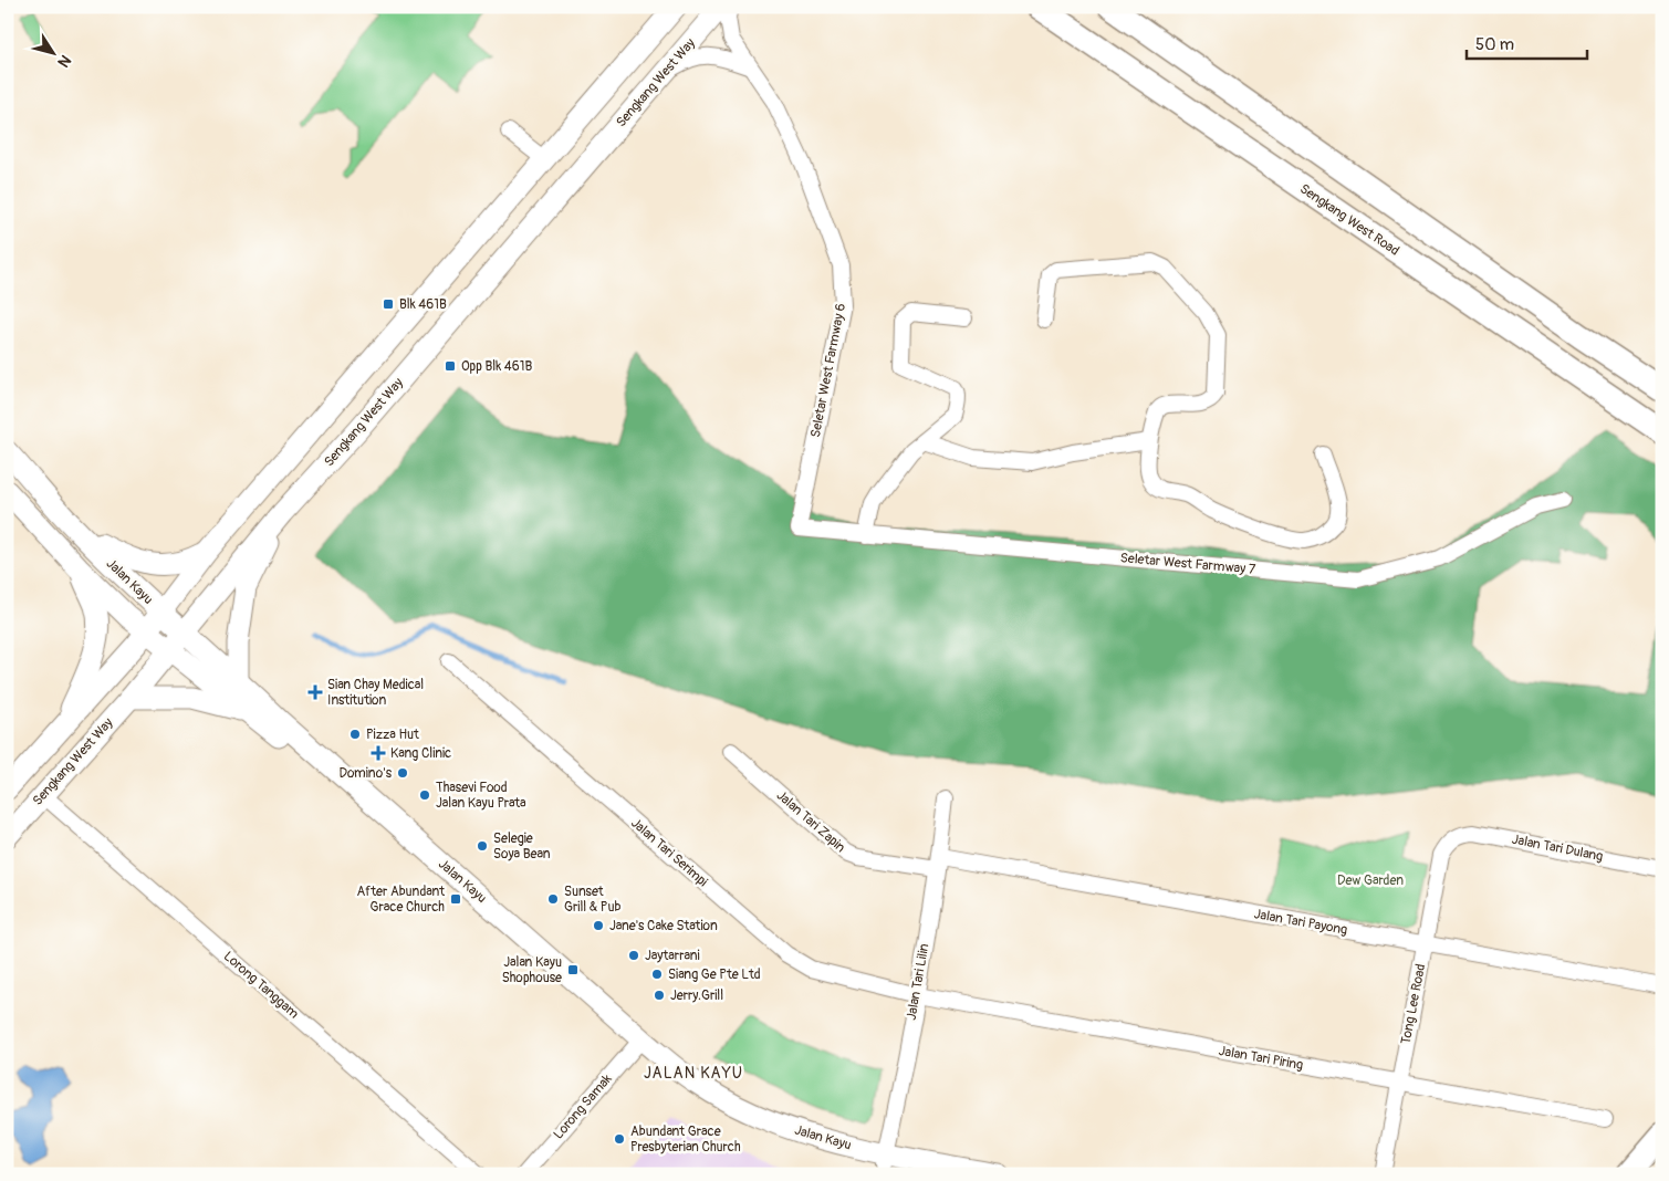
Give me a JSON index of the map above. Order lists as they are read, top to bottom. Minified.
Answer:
{"streets":{"main road":["Sengkang West Way","Sengkang West Road","Jalan Kayu"],"street":["Seletar West Farmway 6","Seletar West Farmway 7","Jalan Tari Zapin","Jalan Tari Dulang","Jalan Tari Serimpi","Jalan Tari Payong","Jalan Tari Lilin","Lorong Tanggam","Tong Lee Road","Jalan Tari Piring","Lorong Samak"]},"crossings":[["Sengkang West Way","Jalan Kayu"],["Sengkang West Way","Lorong Tanggam"],["Seletar West Farmway 6","Seletar West Farmway 7"],["Jalan Kayu","Jalan Tari Lilin"],["Jalan Kayu","Lorong Samak"],["Jalan Tari Zapin","Jalan Tari Payong"],["Jalan Tari Zapin","Jalan Tari Lilin"],["Jalan Tari Dulang","Tong Lee Road"],["Jalan Tari Serimpi","Jalan Tari Lilin"],["Jalan Tari Serimpi","Jalan Tari Piring"],["Jalan Tari Payong","Jalan Tari Lilin"],["Jalan Tari Payong","Tong Lee Road"],["Jalan Tari Lilin","Jalan Tari Piring"],["Tong Lee Road","Jalan Tari Piring"]],"districts":["JALAN KAYU"],"parks":["Dew Garden"],"places":{"transit":["Blk 461B","Opp Blk 461B","After Abundant Grace Church","Jalan Kayu Shophouse"],"health":["Sian Chay Medical Institution","Kang Clinic"],"other":["Pizza Hut","Domino's","Thasevi Food Jalan Kayu Prata","Selegie Soya Bean","Sunset Grill & Pub","Jane's Cake Station","Jaytarrani","Siang Ge Pte Ltd","Jerry.Grill","Abundant Grace Presbyterian Church"]},"scale_bar":"50 m","north":"bottom right"}
